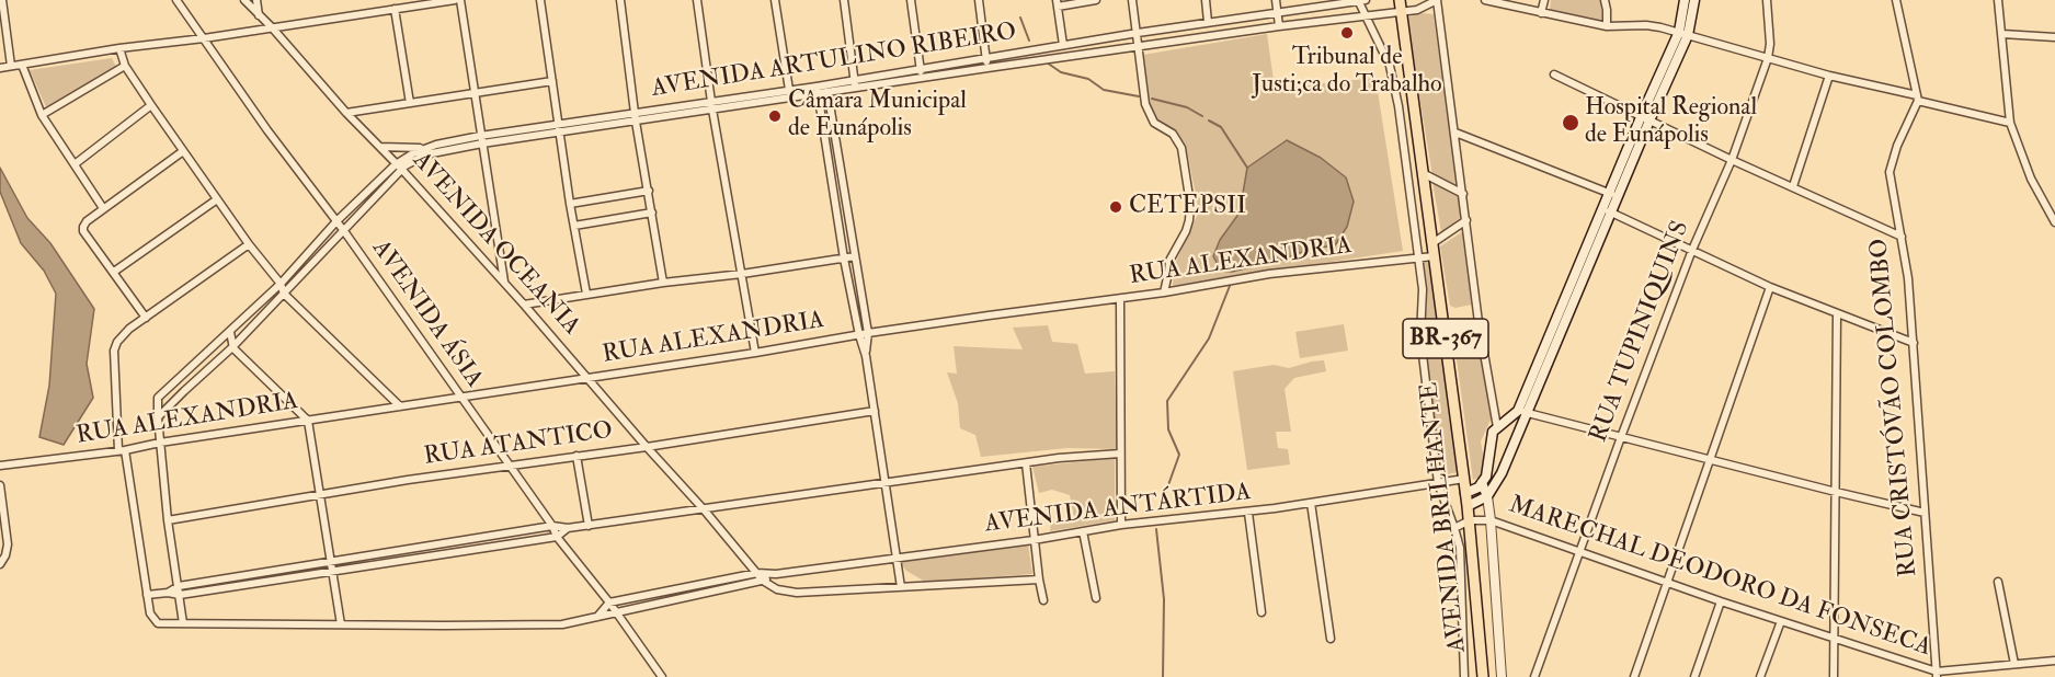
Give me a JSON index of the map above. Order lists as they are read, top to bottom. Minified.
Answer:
{"streets":{"main road":["BR-367","AVENIDA BRILHANTE"],"street":["AVENIDA ARTULINO RIBEIRO","AVENIDA OCEANIA","RUA ALEXANDRIA","AVENIDA ÁSIA","RUA TUPINIQUINS","RUA CRISTÓVÃO COLOMBO","RUA ATANTICO","AVENIDA ANTÁRTIDA","MARECHAL DEODORO DA FONSECA"]},"crossings":[["AVENIDA ARTULINO RIBEIRO","AVENIDA OCEANIA"],["AVENIDA ARTULINO RIBEIRO","AVENIDA ÁSIA"],["AVENIDA ARTULINO RIBEIRO","AVENIDA BRILHANTE"],["AVENIDA OCEANIA","RUA ALEXANDRIA"],["AVENIDA OCEANIA","RUA ATANTICO"],["AVENIDA OCEANIA","AVENIDA ANTÁRTIDA"],["RUA ALEXANDRIA","AVENIDA ÁSIA"],["RUA ALEXANDRIA","AVENIDA BRILHANTE"],["AVENIDA ÁSIA","RUA ATANTICO"],["AVENIDA ÁSIA","AVENIDA ANTÁRTIDA"],["RUA TUPINIQUINS","MARECHAL DEODORO DA FONSECA"],["RUA CRISTÓVÃO COLOMBO","MARECHAL DEODORO DA FONSECA"],["AVENIDA ANTÁRTIDA","AVENIDA BRILHANTE"],["AVENIDA BRILHANTE","MARECHAL DEODORO DA FONSECA"]],"places":["Tribunal de Justi;ca do Trabalho","Câmara Municipal de Eunápolis","Hospital Regional de Eunápolis","CETEPSII"]}
